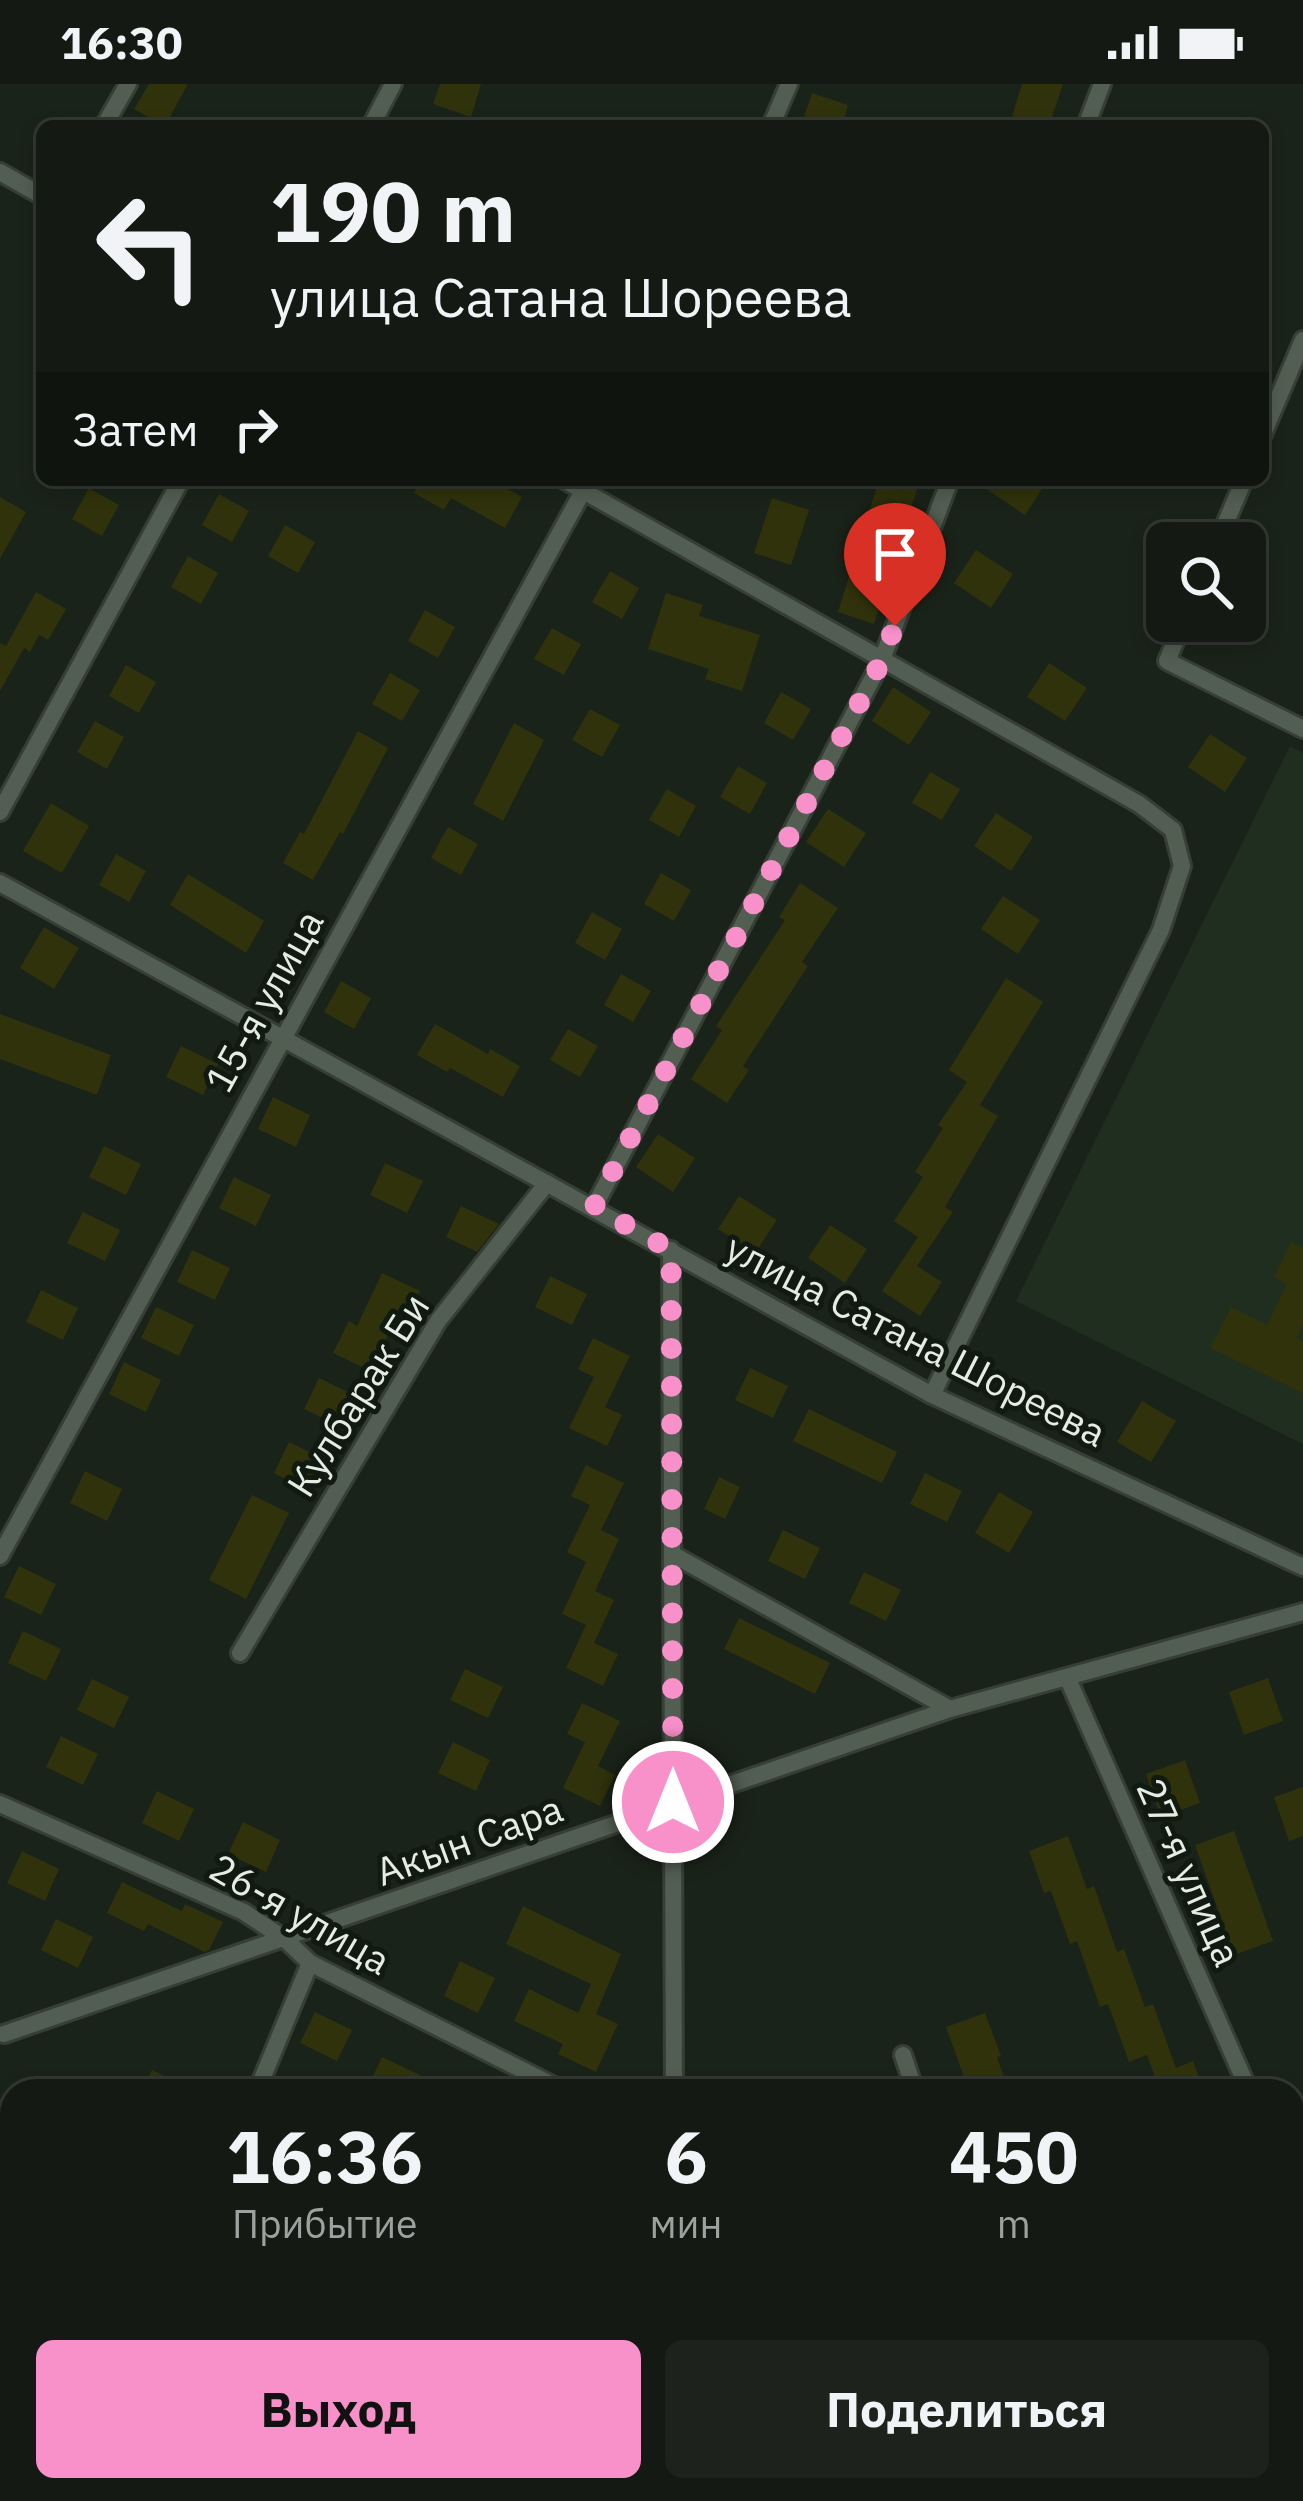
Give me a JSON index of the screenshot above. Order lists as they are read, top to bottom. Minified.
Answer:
{"streets":{"street":["15-я улица","улица Сатана Шореева","Кулбарак Би","Акын Сара","27-я улица","26-я улица"]},"crossings":[["15-я улица","улица Сатана Шореева"],["улица Сатана Шореева","Кулбарак Би"],["Акын Сара","27-я улица"],["Акын Сара","26-я улица"]],"page":{"status":"16:30","turn":["190 m","улица Сатана Шореева"],"then":"Затем","eta":["16:36","Прибытие","6","мин","450","m"],"buttons":["Выход","Поделиться"]}}
